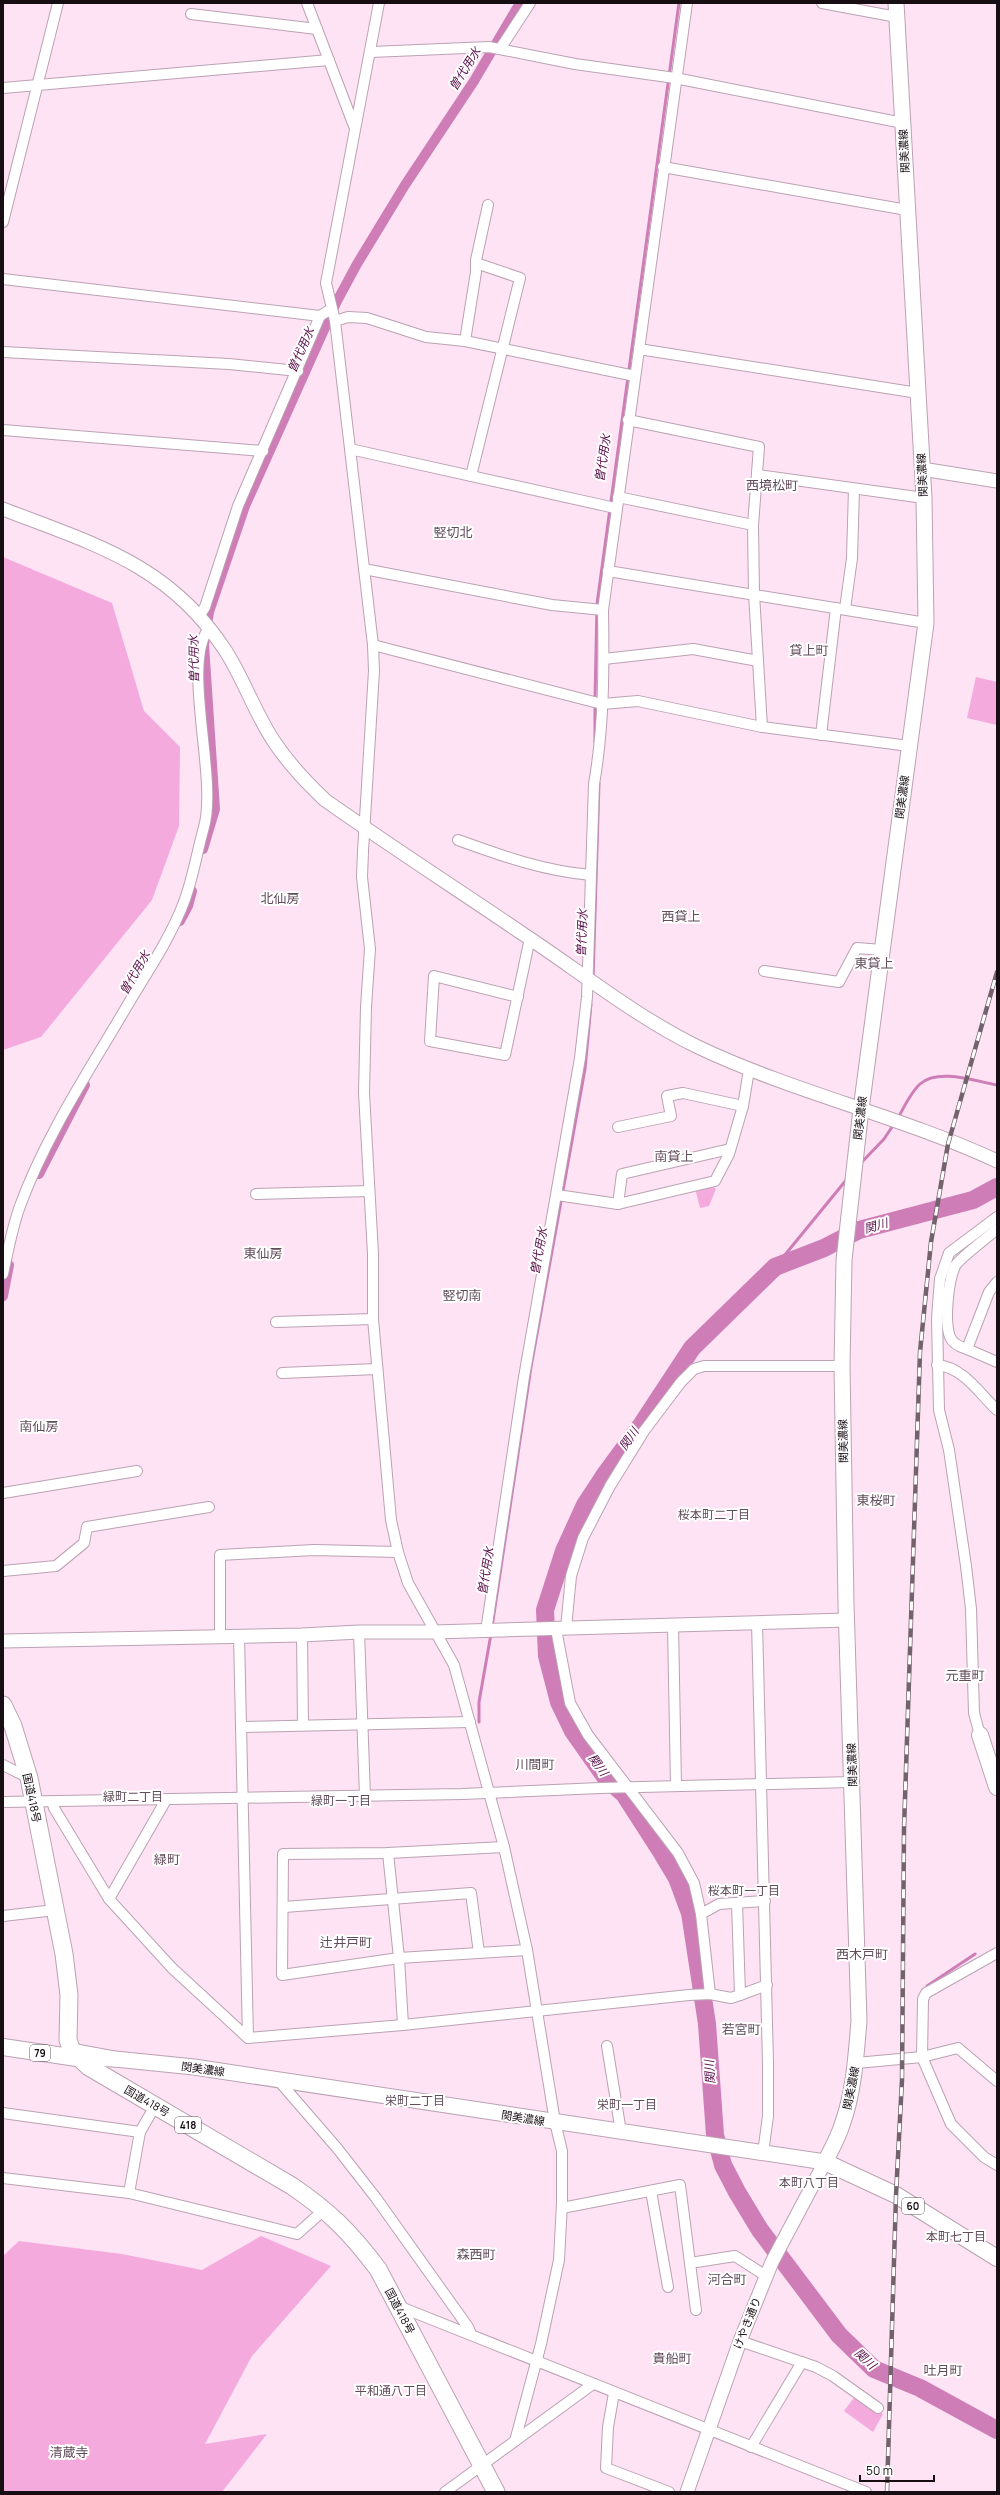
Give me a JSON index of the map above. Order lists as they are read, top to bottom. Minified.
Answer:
{"streets":{"highway":["国道418号","418"],"main road":["関美濃線","79","60"],"street":["けやき通り"]},"crossings":[["関美濃線","国道418号"],["関美濃線","79"],["関美濃線","60"],["関美濃線","けやき通り"],["国道418号","79"],["60","けやき通り"]],"districts":["西境松町","竪切北","貸上町","北仙房","西貸上","東貸上","南貸上","東仙房","竪切南","南仙房","東桜町","桜本町二丁目","元重町","川間町","緑町二丁目","緑町一丁目","緑町","桜本町一丁目","辻井戸町","西木戸町","若宮町","栄町二丁目","栄町一丁目","本町八丁目","本町七丁目","森西町","河合町","貴船町","吐月町","平和通八丁目","清蔵寺"],"water":["曽代用水","関川"],"scale_bar":"50 m"}
